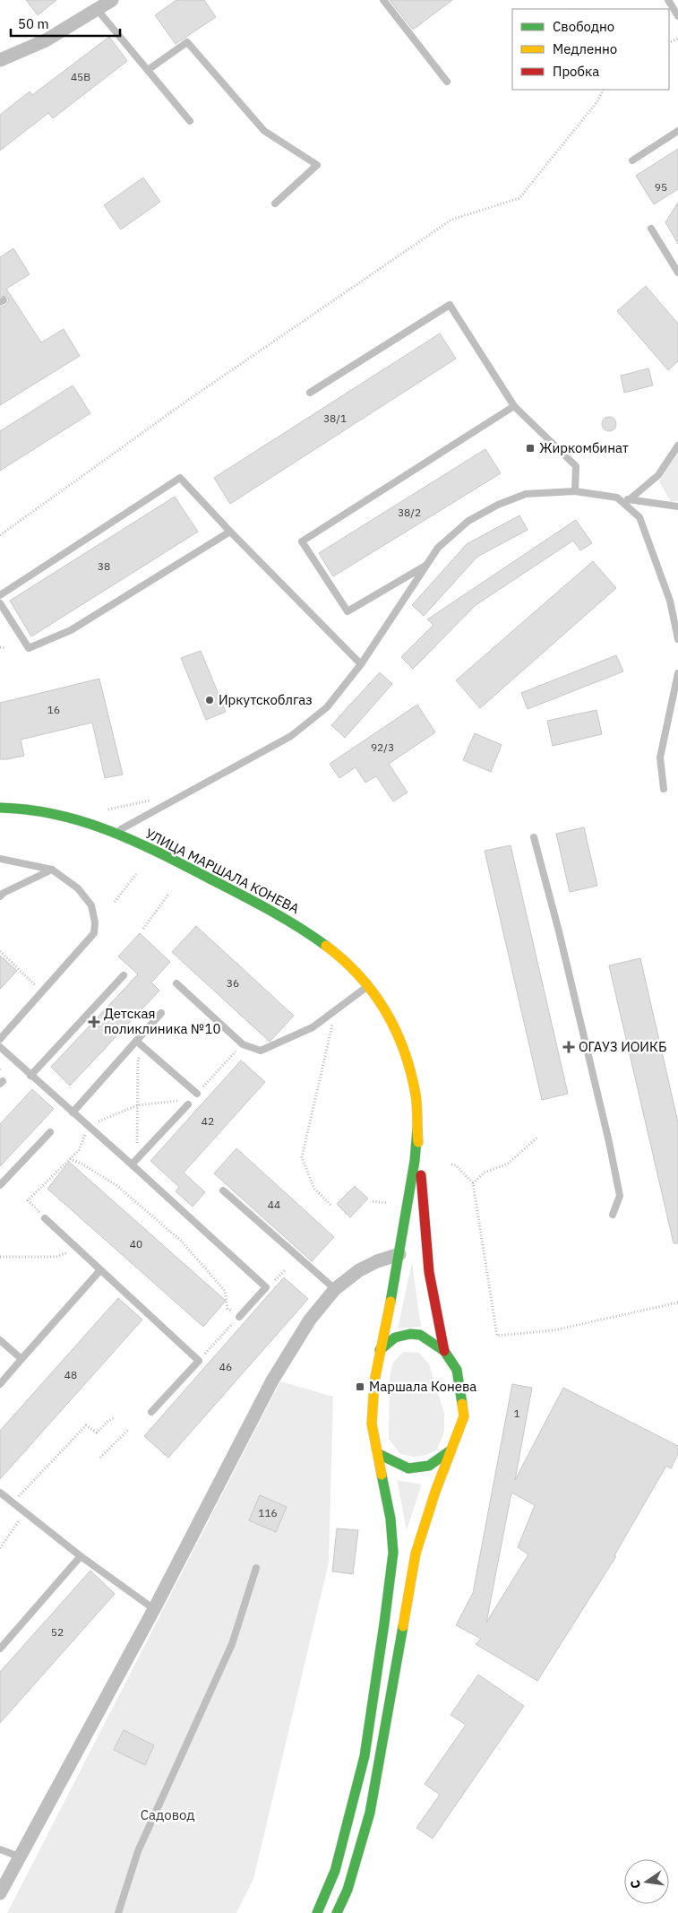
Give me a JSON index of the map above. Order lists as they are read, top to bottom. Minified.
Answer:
{"streets":{"main road":["УЛИЦА МАРШАЛА КОНЕВА"]},"parks":["Садовод"],"places":{"transit":["Жиркомбинат","Маршала Конева"],"other":["Иркутскоблгаз"],"health":["Детская поликлиника №10","ОГАУЗ ИОИКБ"]},"house_numbers":["45В","95","38/1","38/2","38","16","92/3","36","42","44","40","46","48","1","116","52"],"legend":["Свободно","Медленно","Пробка"],"scale_bar":"50 m","north":"left"}
